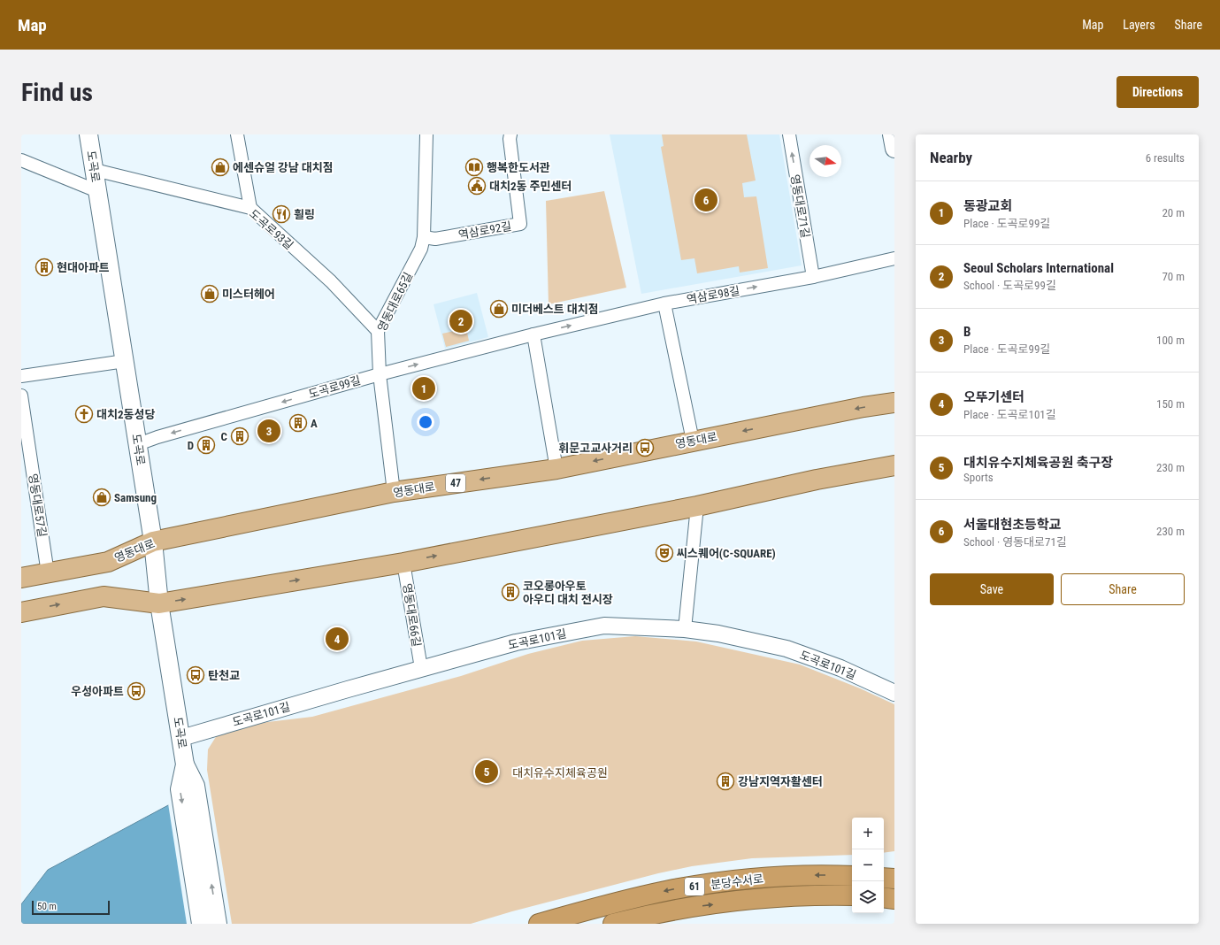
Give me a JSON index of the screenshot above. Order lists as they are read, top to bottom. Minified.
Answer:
{"streets":{"highway":["분당수서로","61"],"main road":["도곡로","영동대로","47"],"street":["영동대로71길","도곡로93길","역삼로92길","역삼로98길","영동대로65길","도곡로99길","영동대로57길","영동대로66길","도곡로101길"]},"crossings":[["도곡로","도곡로93길"],["도곡로","도곡로99길"],["도곡로","영동대로"],["도곡로","도곡로101길"],["영동대로71길","역삼로98길"],["도곡로93길","영동대로65길"],["역삼로92길","영동대로65길"],["역삼로98길","도곡로99길"],["영동대로65길","도곡로99길"],["영동대로65길","영동대로"],["영동대로","영동대로57길"],["영동대로66길","도곡로101길"]],"one_way":["영동대로71길","역삼로98길"],"parks":["대치유수지체육공원"],"places":{"shop":["에센슈얼 강남 대치점","미스터헤어","미더베스트 대치점","Samsung"],"library":["행복한도서관"],"public building":["대치2동 주민센터"],"restaurant":["휠링"],"building":["현대아파트","A","C","D","코오롱아우토 아우디 대치 전시장","강남지역자활센터"],"church":["대치2동성당"],"bus stop":["휘문고교사거리","탄천교","우성아파트"],"theatre":["씨스퀘어(C-SQUARE)"]},"scale_bar":"50 m","north":"right","page":{"header":"Map","nav":["Map","Layers","Share"],"buttons":["Directions",["Save","Share"]],"title":"Find us","heading":["Nearby","6 results"],"list":[{"mark":"1","name":"동광교회","note":"Place · 도곡로99길","value":"20 m"},{"mark":"2","name":"Seoul Scholars International","note":"School · 도곡로99길","value":"70 m"},{"mark":"3","name":"B","note":"Place · 도곡로99길","value":"100 m"},{"mark":"4","name":"오뚜기센터","note":"Place · 도곡로101길","value":"150 m"},{"mark":"5","name":"대치유수지체육공원 축구장","note":"Sports","value":"230 m"},{"mark":"6","name":"서울대현초등학교","note":"School · 영동대로71길","value":"230 m"}],"pins":["6","2","1","3","4","5"],"map_buttons":["+","−"],"scale":"50 m"}}
